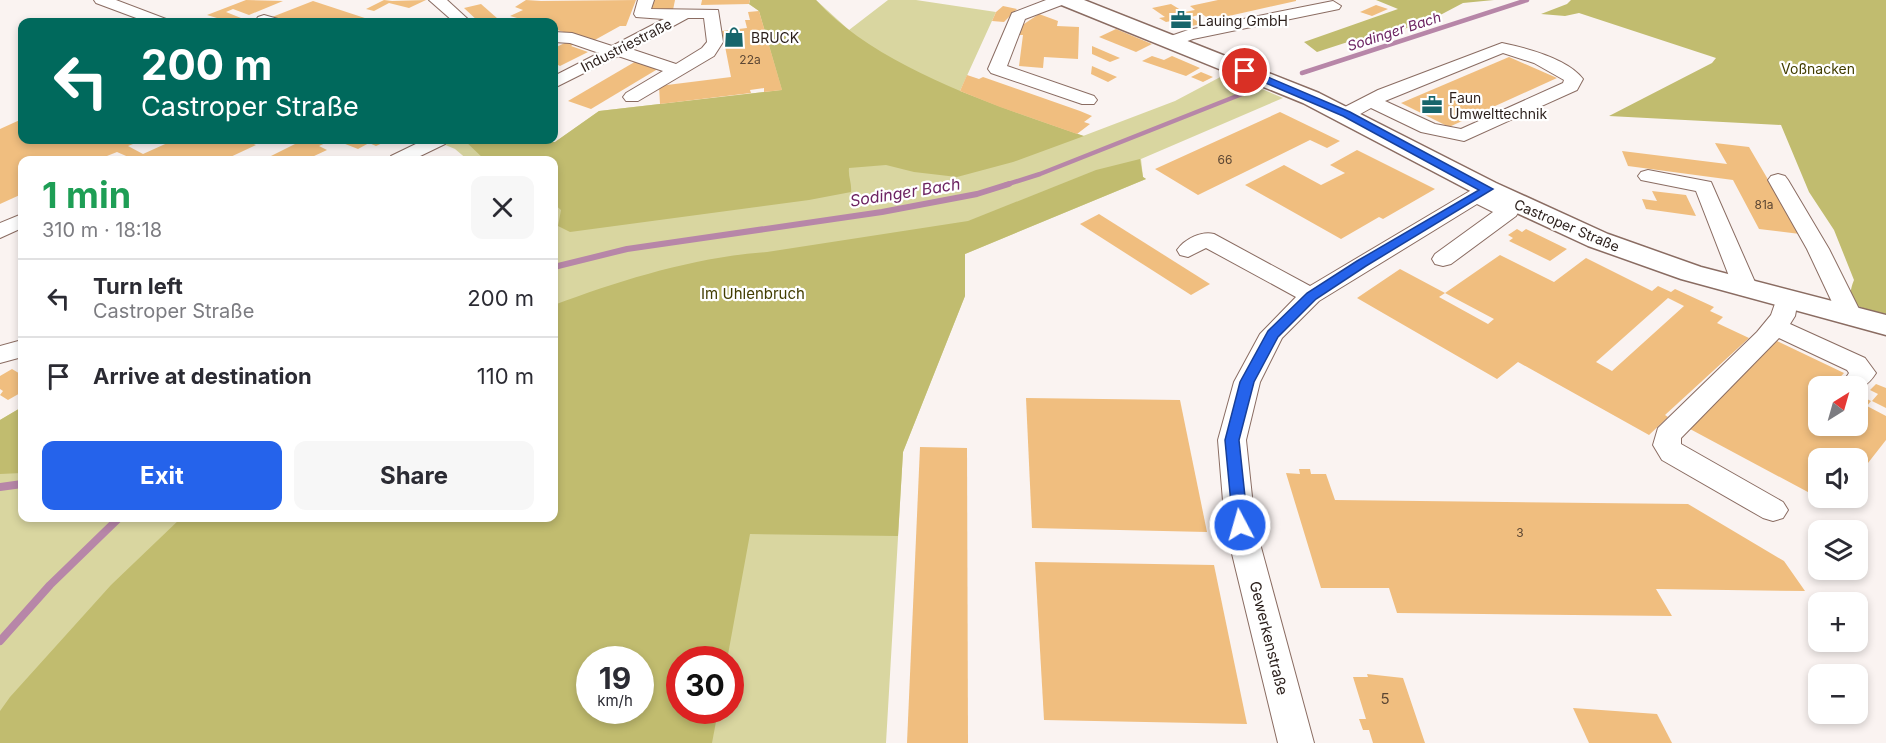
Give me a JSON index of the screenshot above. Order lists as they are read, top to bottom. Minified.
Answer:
{"streets":{"main road":["Castroper Straße"],"street":["Industriestraße","Gewerkenstraße"]},"crossings":[["Castroper Straße","Gewerkenstraße"]],"water":["Sodinger Bach"],"parks":["Voßnacken","Im Uhlenbruch"],"places":{"office":["Lauing GmbH","Faun Umwelttechnik"],"shop":["BRUCK"]},"house_numbers":["22a","66","81a","3","5"],"north":"top right","page":{"turn":["200 m","Castroper Straße"],"heading":["1 min","310 m · 18:18"],"list":[{"name":"Turn left","note":"Castroper Straße","value":"200 m"},{"name":"Arrive at destination","value":"110 m"}],"map_buttons":["+","−"],"buttons":["Exit","Share"],"speed":"19 km/h","limit":"30"}}
